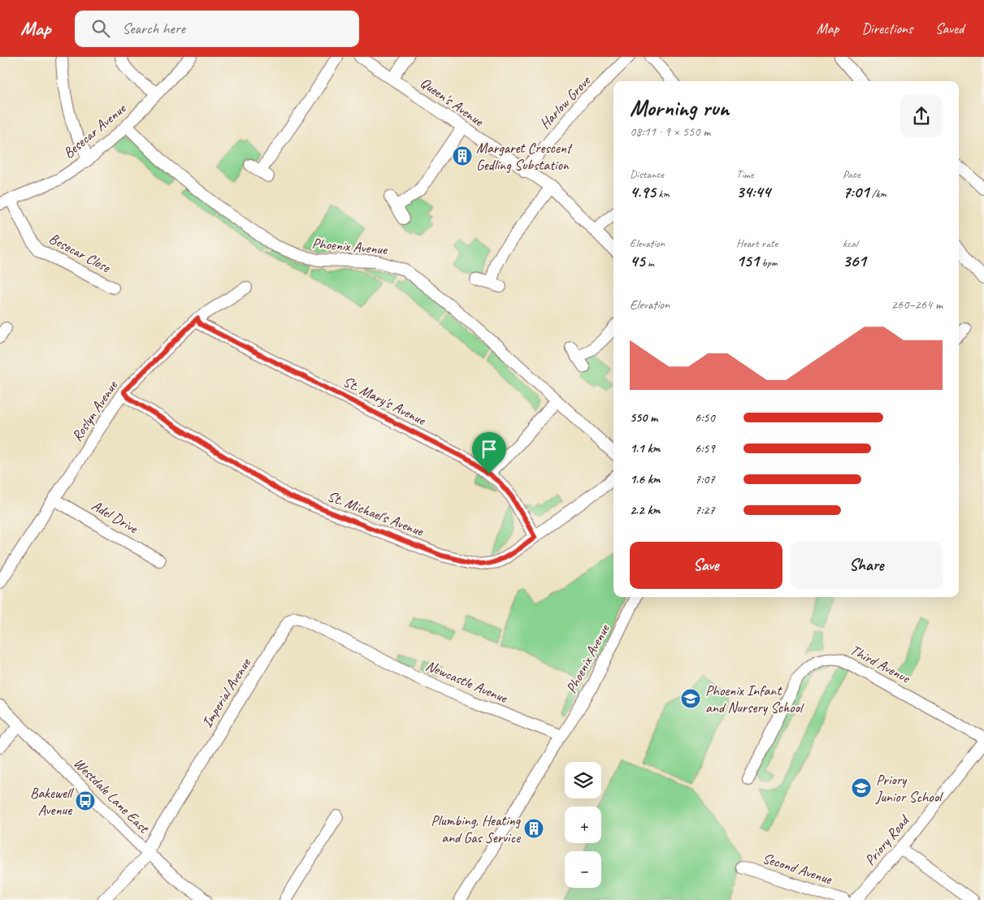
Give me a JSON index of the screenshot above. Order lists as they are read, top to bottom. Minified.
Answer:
{"streets":{"street":["Queen's Avenue","Harlow Grove","Besecar Avenue","Phoenix Avenue","Besecar Close","St. Mary's Avenue","Roslyn Avenue","St. Michael's Avenue","Adel Drive","Third Avenue","Newcastle Avenue","Imperial Avenue","Westdale Lane East","Priory Road","Second Avenue"]},"crossings":[["Queen's Avenue","Harlow Grove"],["Besecar Avenue","Phoenix Avenue"],["Besecar Avenue","Besecar Close"],["Phoenix Avenue","Newcastle Avenue"],["St. Mary's Avenue","Roslyn Avenue"],["St. Mary's Avenue","St. Michael's Avenue"],["Roslyn Avenue","St. Michael's Avenue"],["Roslyn Avenue","Adel Drive"],["Newcastle Avenue","Imperial Avenue"],["Imperial Avenue","Westdale Lane East"]],"places":{"building":["Margaret Crescent Gedling Substation","Plumbing, Heating and Gas Service"],"school or university":["Phoenix Infant and Nursery School","Priory Junior School"],"bus stop":["Bakewell Avenue"]},"page":{"header":"Map","search":"Search here","nav":["Map","Directions","Saved"],"heading":["Morning run","08:11 · 9 × 550 m"],"stats":[["Distance","4.95 km"],["Time","34:44"],["Pace","7:01 /km"],["Elevation","45 m"],["Heart rate","151 bpm"],["kcal","361"]],"chart":["Elevation","260–264 m"],"list":[{"name":"550 m","note":"6:50"},{"name":"1.1 km","note":"6:59"},{"name":"1.6 km","note":"7:07"},{"name":"2.2 km","note":"7:27"}],"buttons":["Save","Share"],"map_buttons":["+","−"]}}
